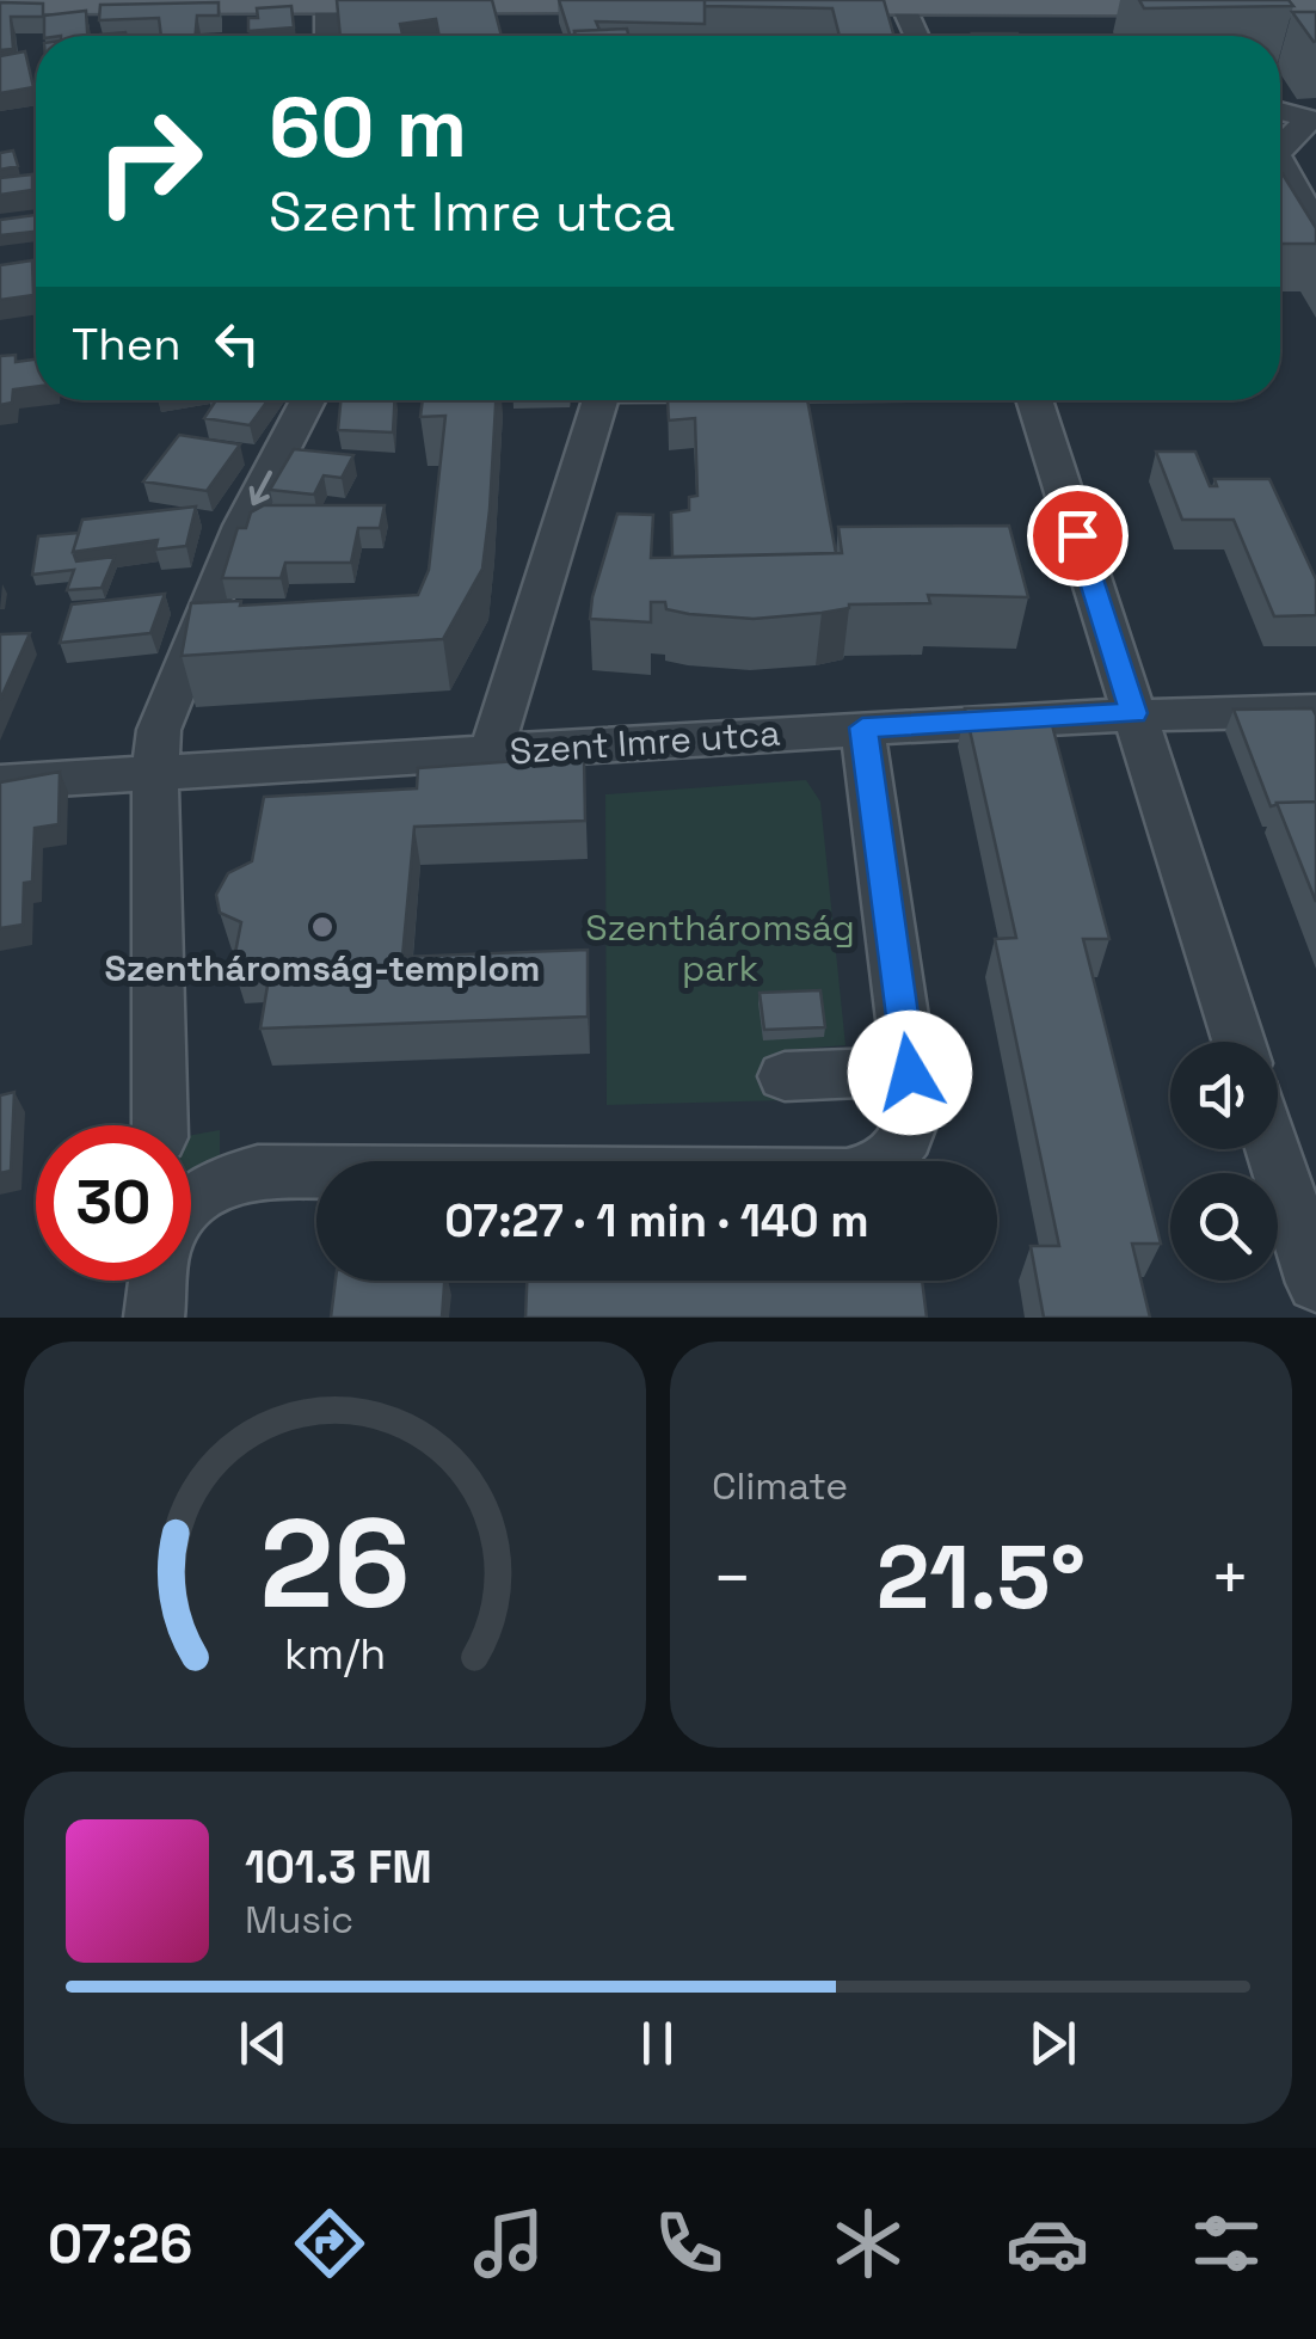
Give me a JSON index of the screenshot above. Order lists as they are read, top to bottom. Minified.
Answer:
{"streets":{"street":["Szent Imre utca"]},"parks":["Szentháromság park"],"places":["Szentháromság-templom"],"page":{"turn":["60 m","Szent Imre utca"],"then":"Then","limit":"30","trip":"07:27 · 1 min · 140 m","tile":"Climate","heat":["−","21.5°","+"],"song":["101.3 FM","Music"],"tabs":"07:26","gauge":["26","km/h"]}}
